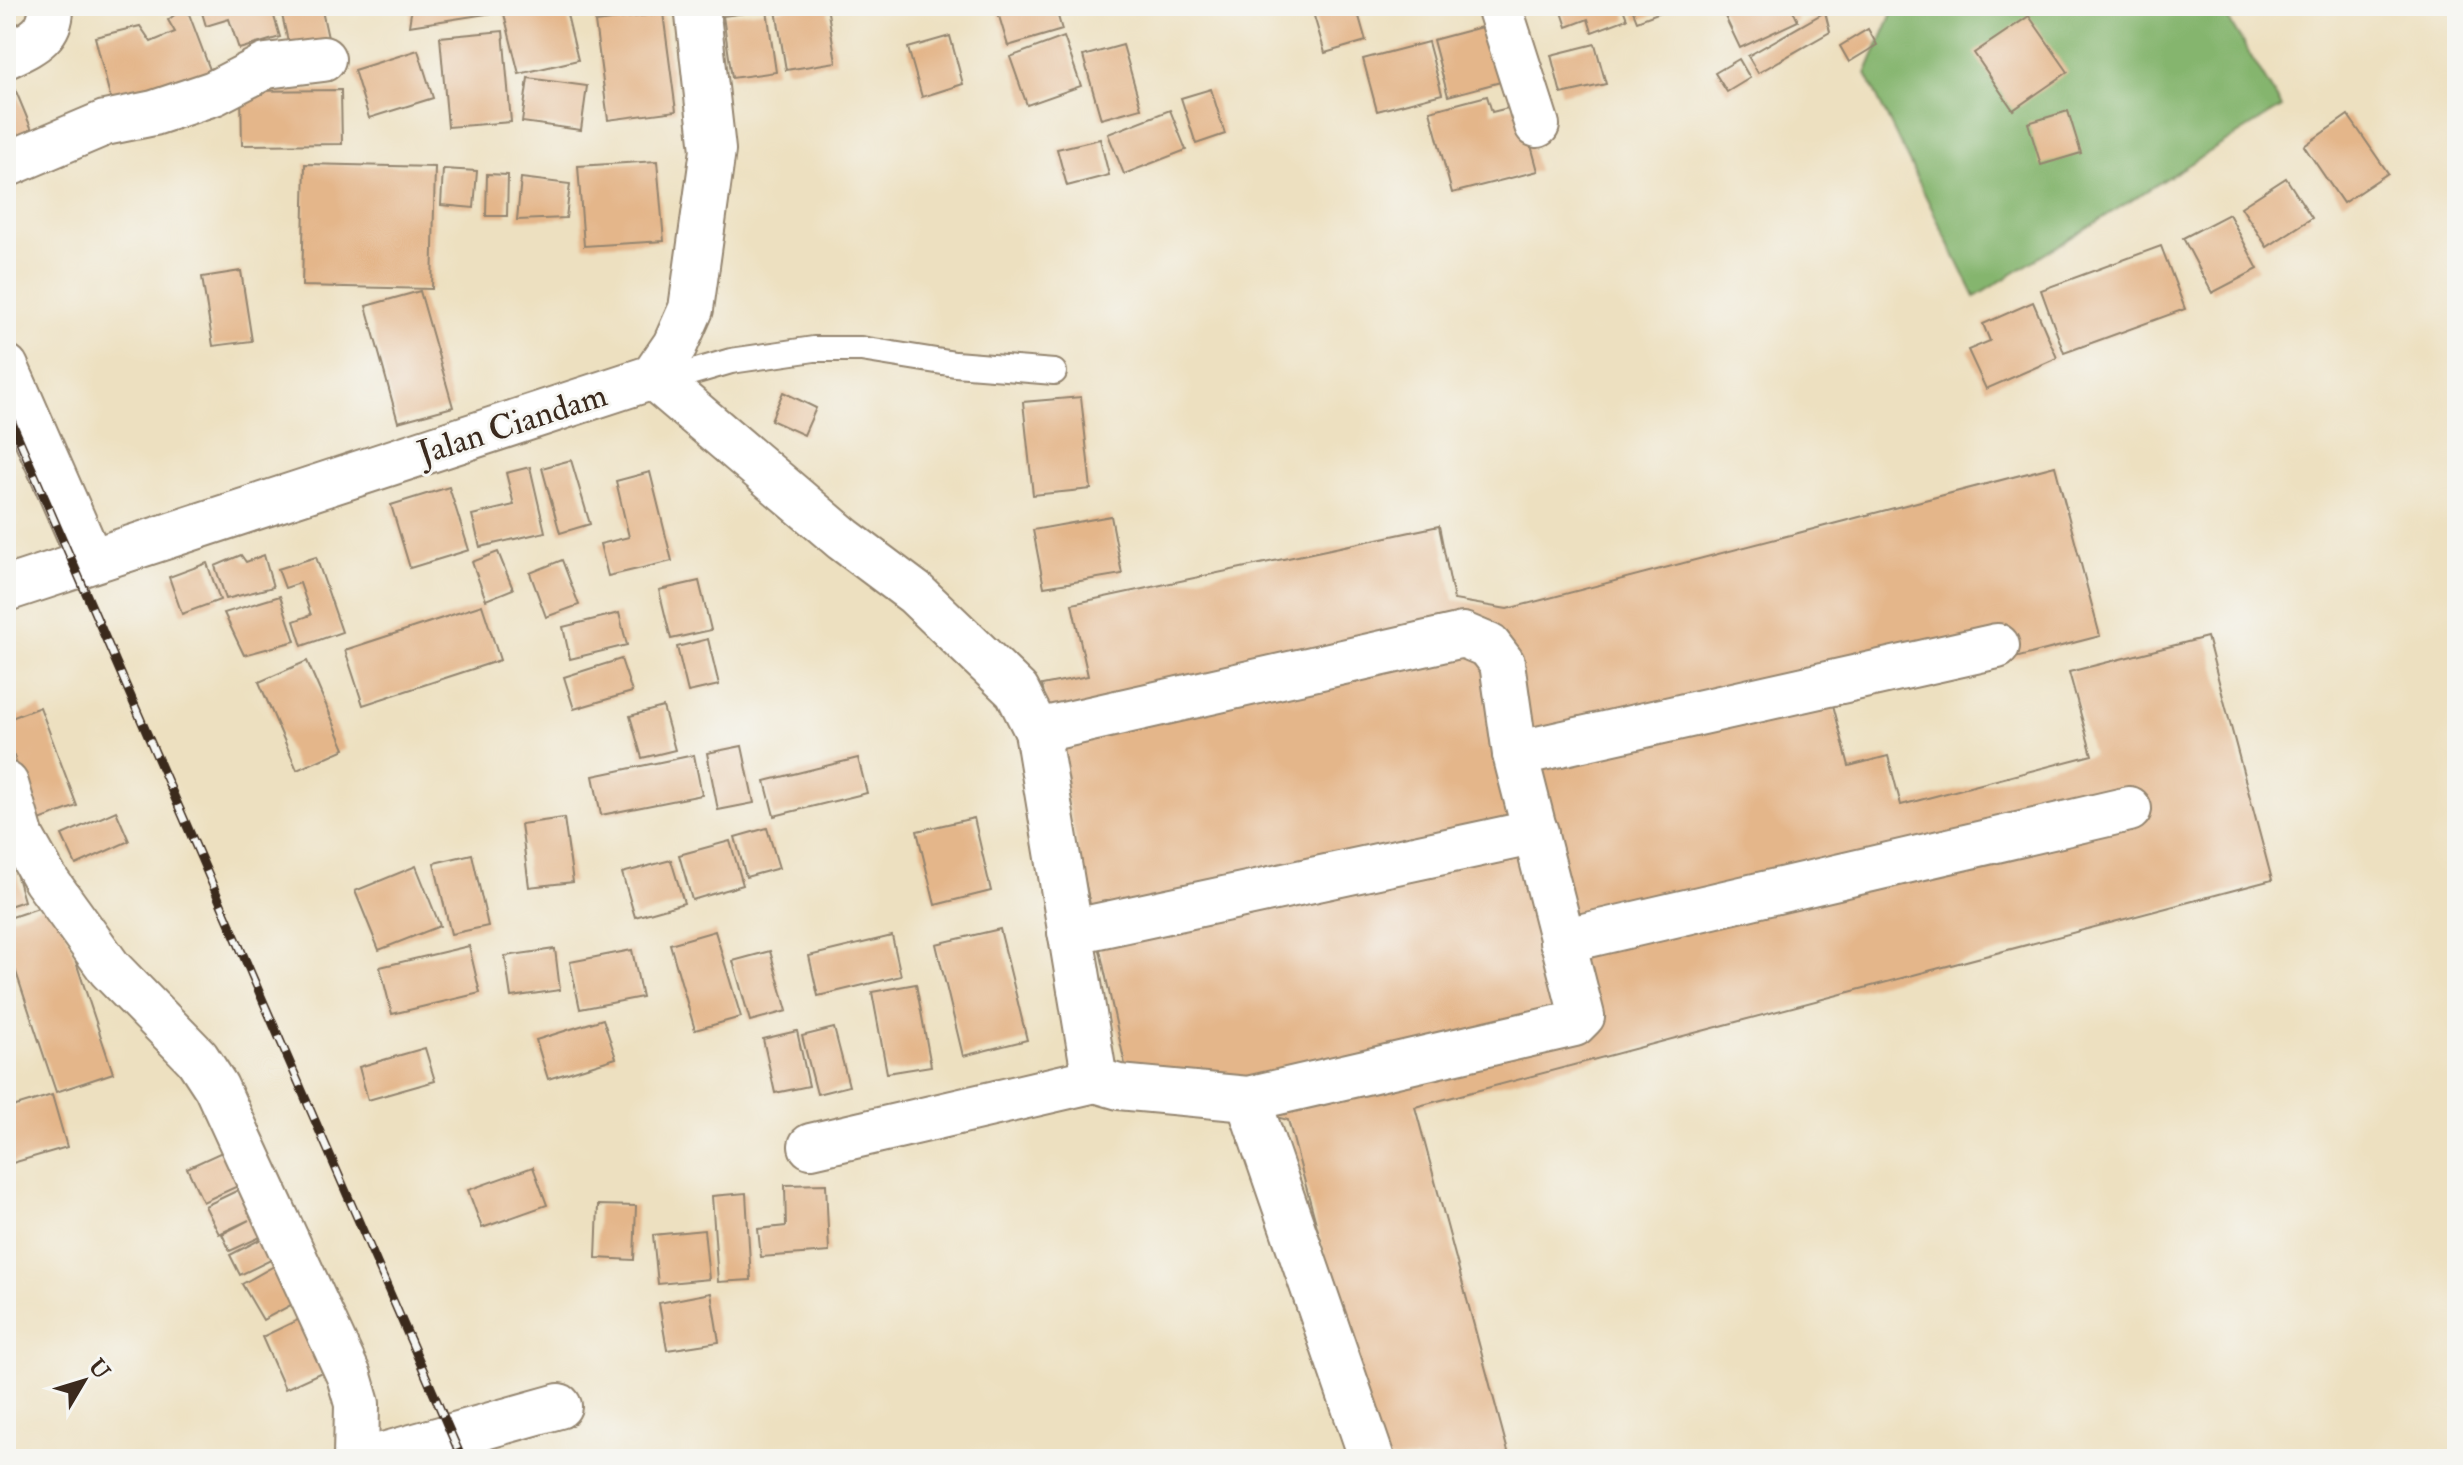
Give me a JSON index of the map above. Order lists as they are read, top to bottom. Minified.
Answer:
{"streets":{"street":["Jalan Ciandam"]},"north":"top right"}
